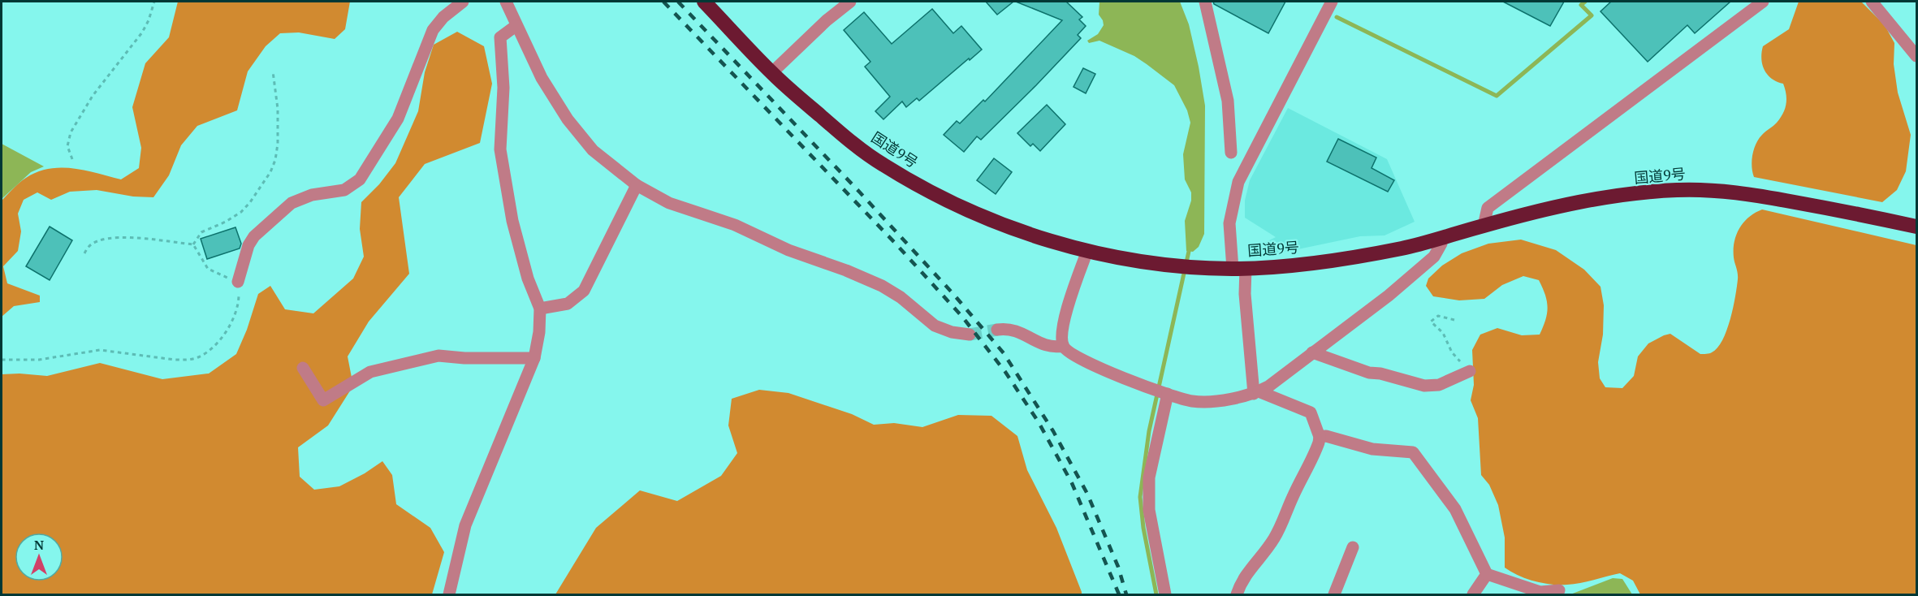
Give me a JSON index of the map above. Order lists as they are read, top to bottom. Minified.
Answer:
{"streets":{"highway":["国道9号"]},"north":"top"}
